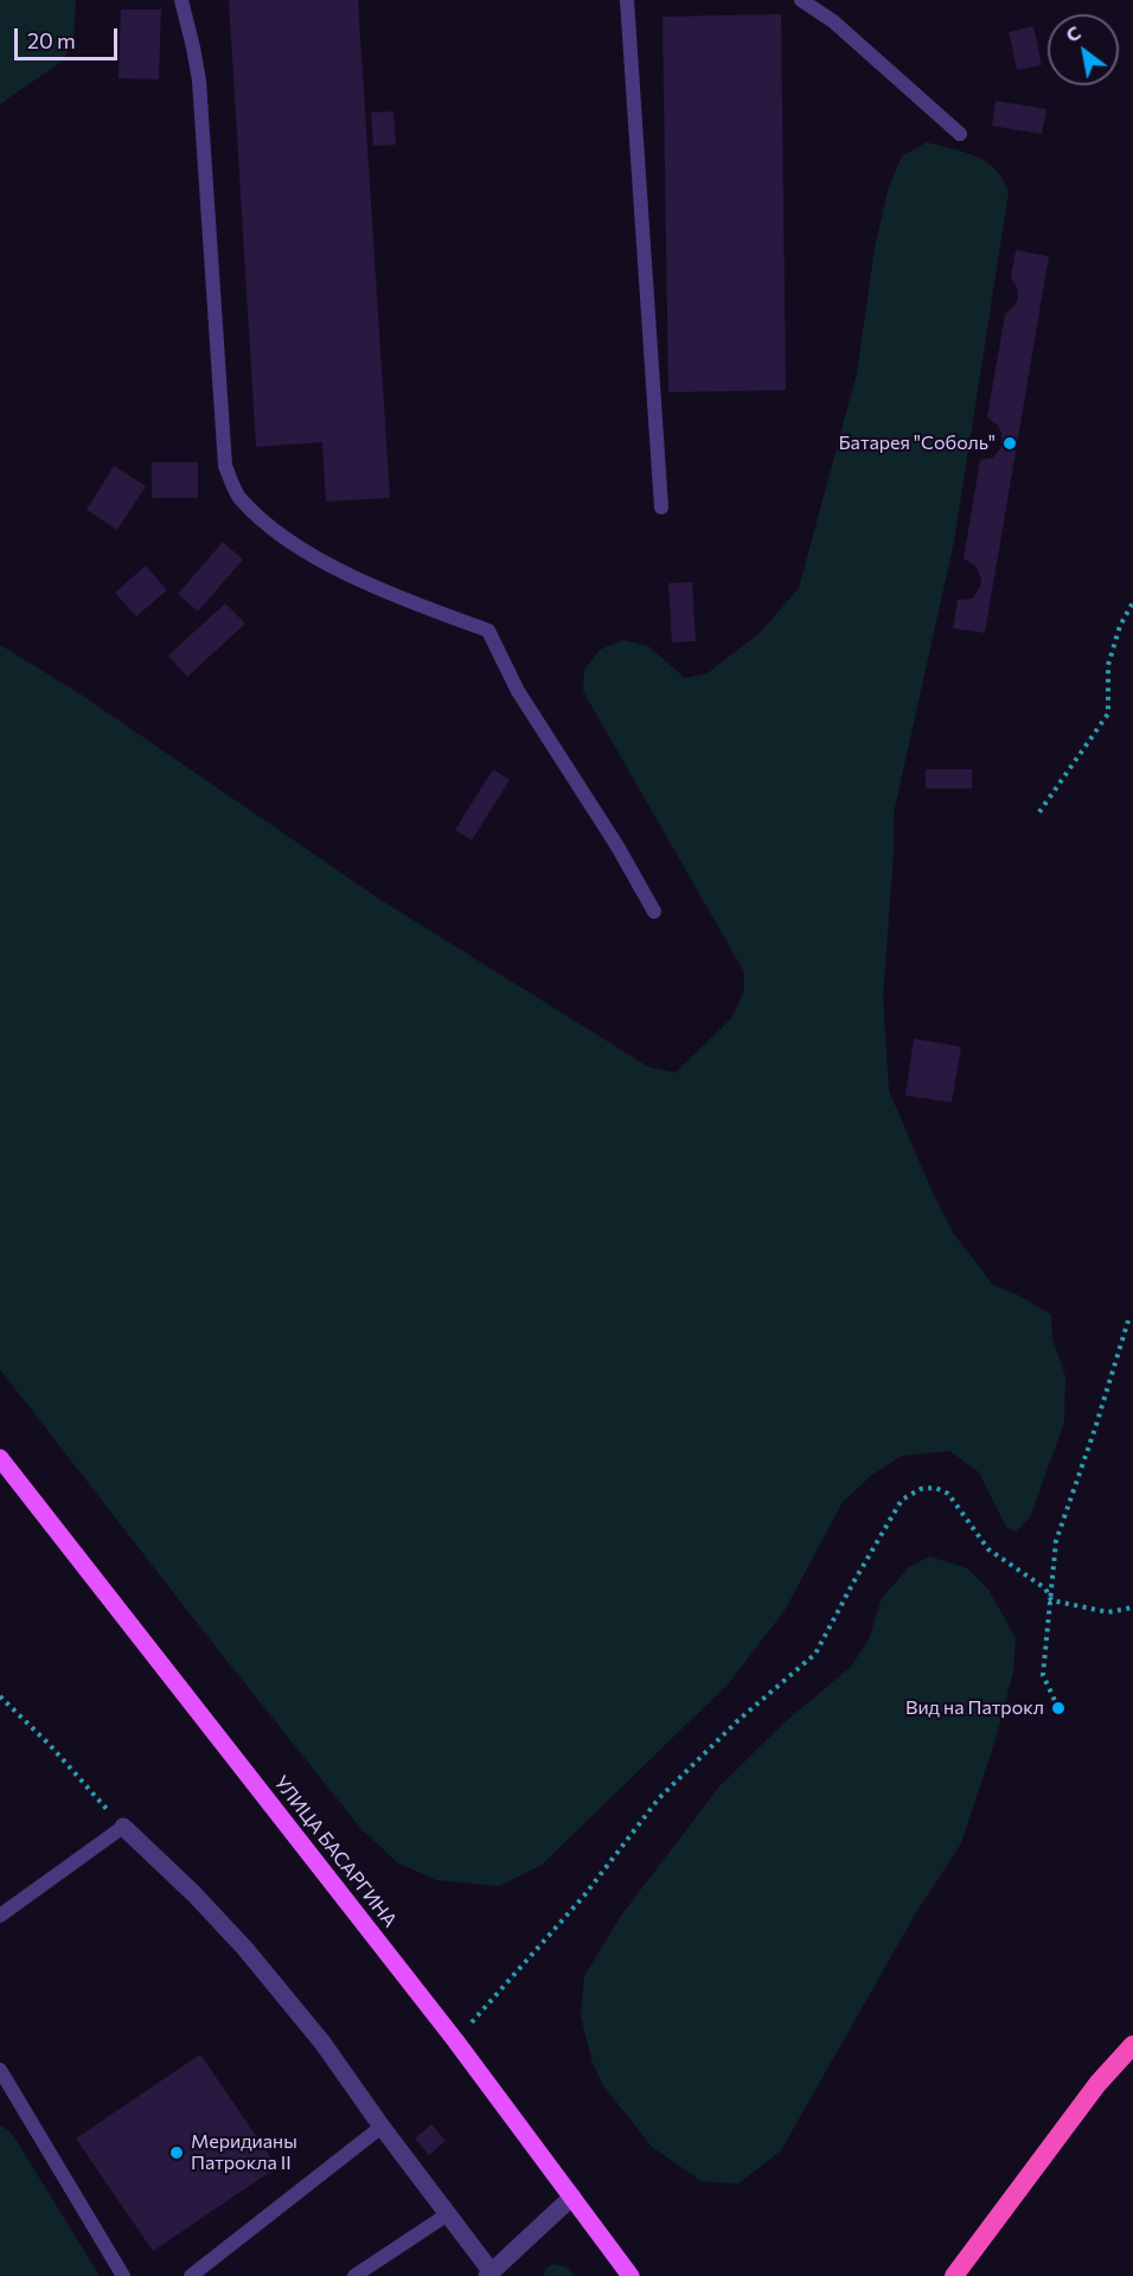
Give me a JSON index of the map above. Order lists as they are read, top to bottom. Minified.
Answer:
{"streets":{"main road":["УЛИЦА БАСАРГИНА"]},"places":["Батарея \"Соболь\"","Вид на Патрокл","Меридианы Патрокла II"],"scale_bar":"20 m","north":"top left"}
